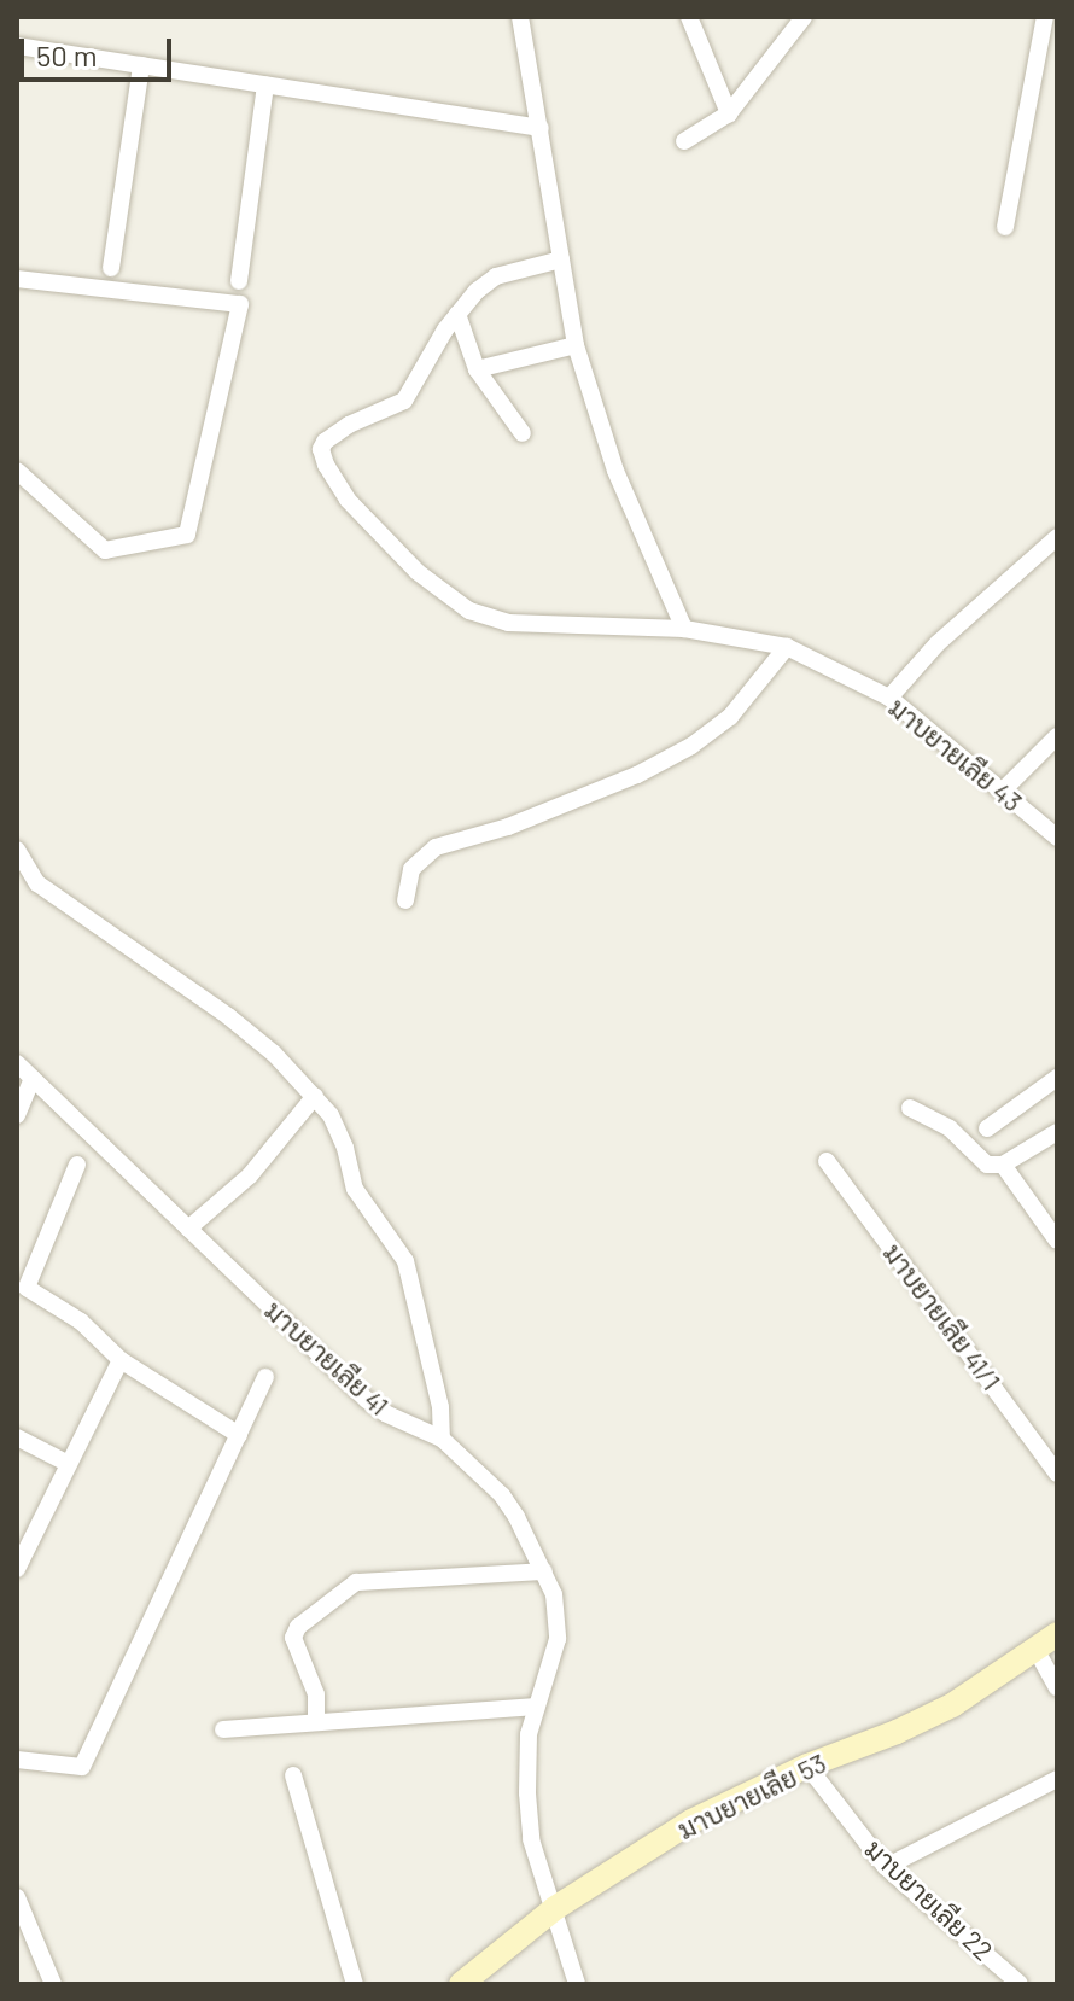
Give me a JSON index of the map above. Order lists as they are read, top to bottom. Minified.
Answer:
{"streets":{"street":["มาบยายเลีย 43","มาบยายเลีย 41/1","มาบยายเลีย 41","มาบยายเลีย 53","มาบยายเลีย 22"]},"crossings":[["มาบยายเลีย 41","มาบยายเลีย 53"],["มาบยายเลีย 53","มาบยายเลีย 22"]],"scale_bar":"50 m"}
